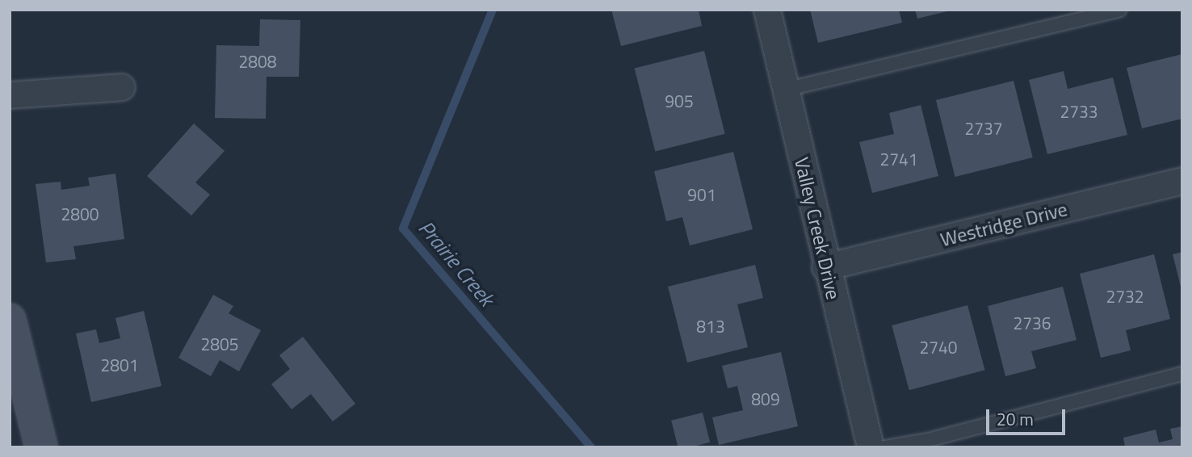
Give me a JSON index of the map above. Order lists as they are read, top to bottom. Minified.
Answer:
{"streets":{"street":["Westridge Drive","Valley Creek Drive"]},"crossings":[["Westridge Drive","Valley Creek Drive"]],"water":["Prairie Creek"],"house_numbers":["2808","905","2733","2737","2741","901","2800","2732","2736","813","2805","2740","2801","809"],"scale_bar":"20 m"}
